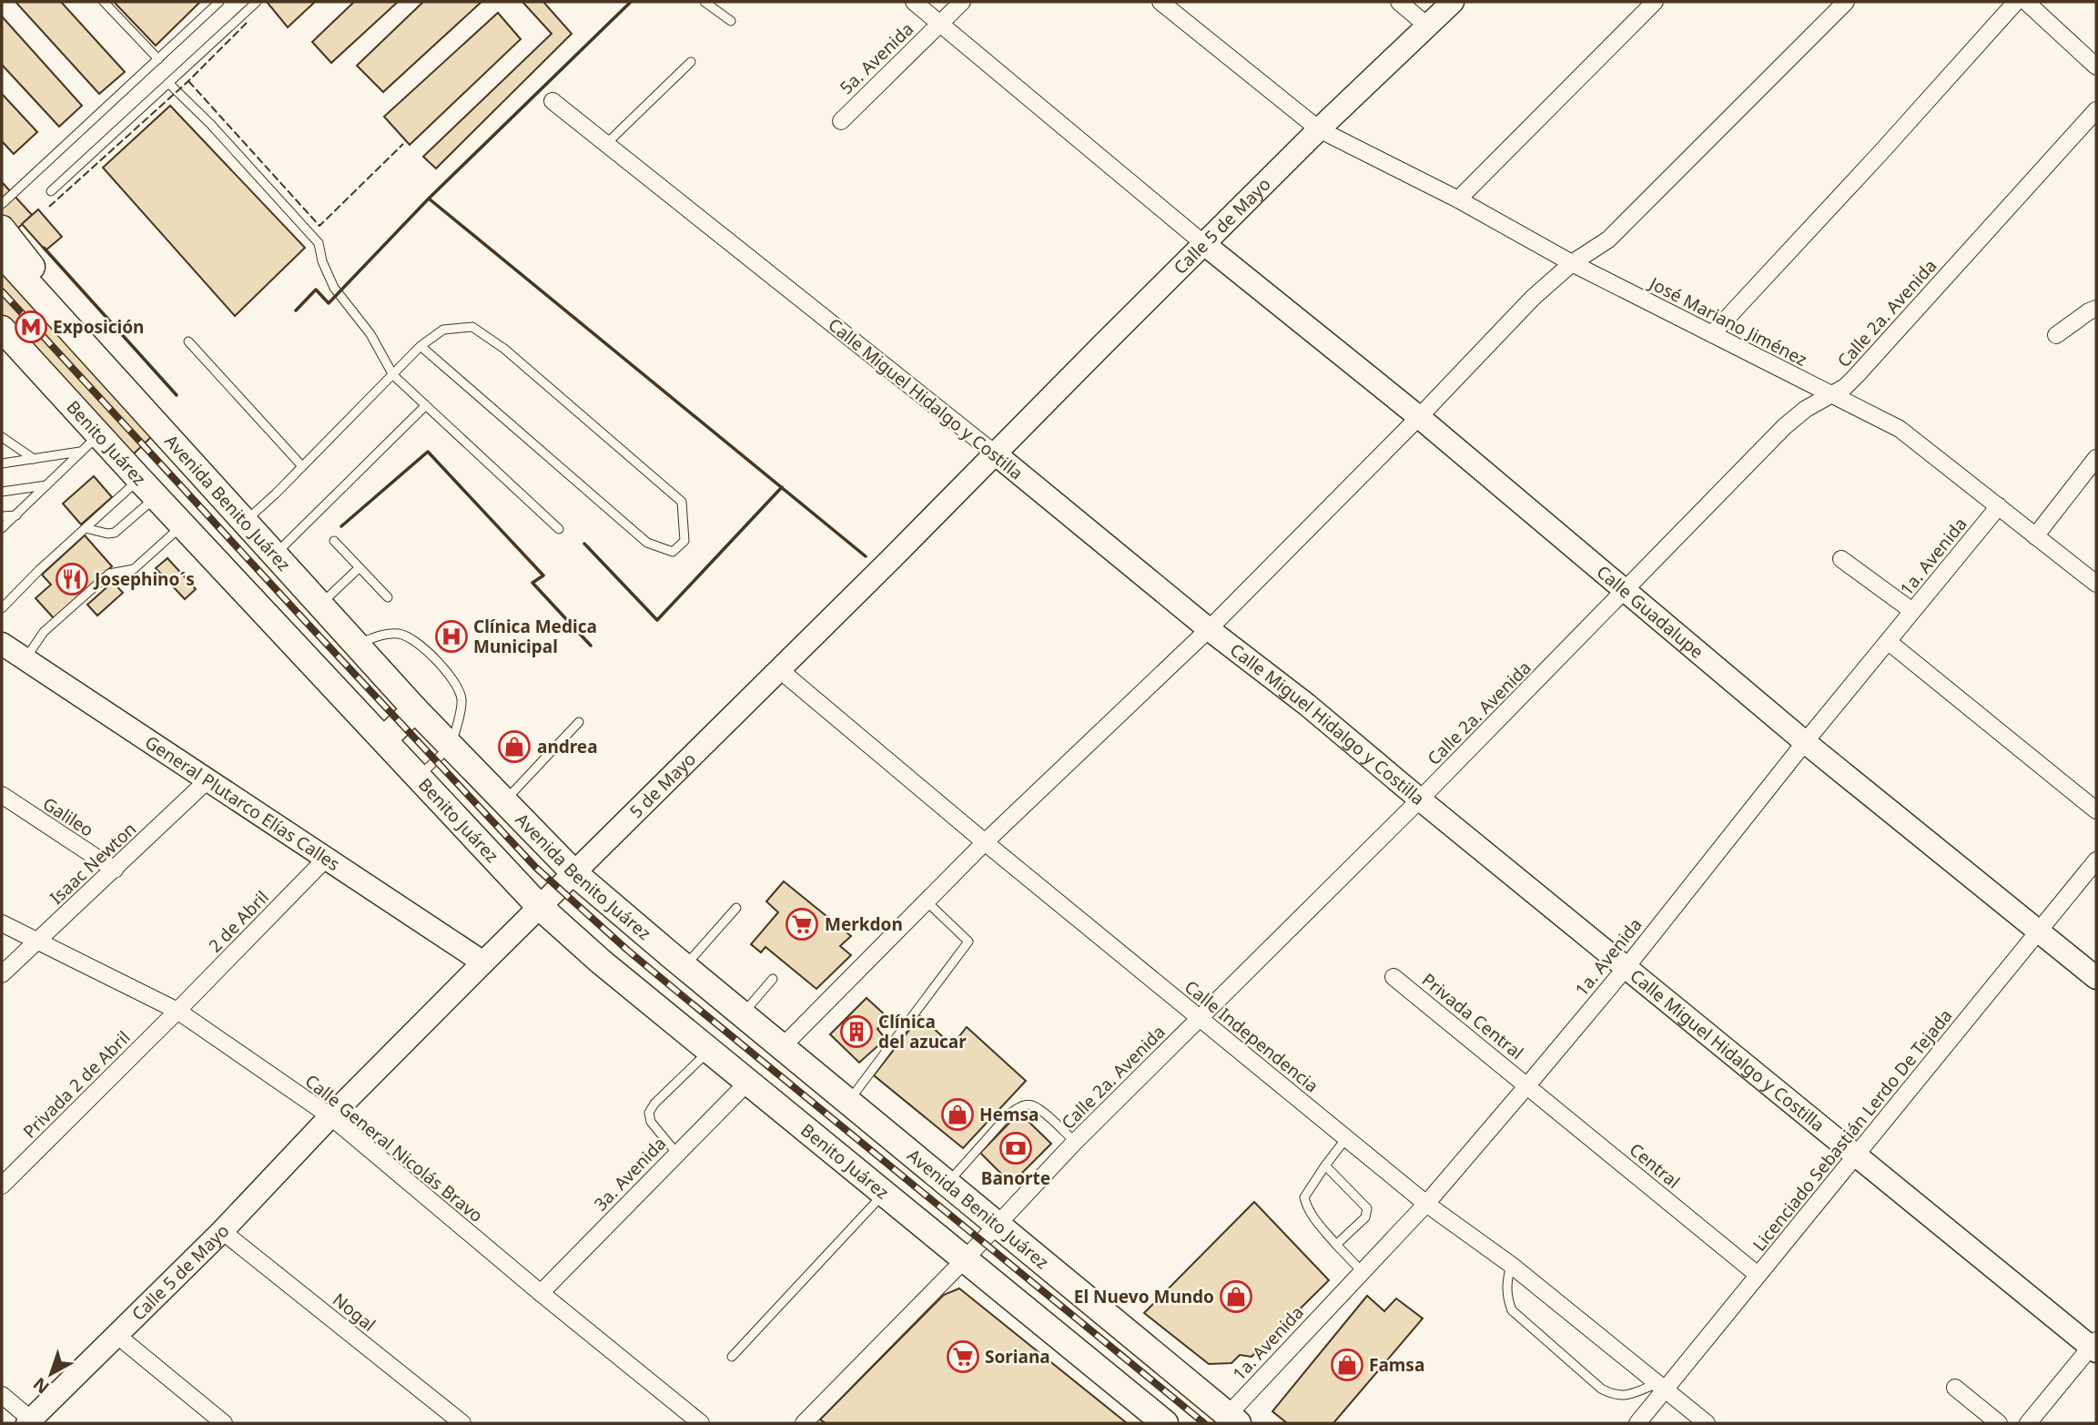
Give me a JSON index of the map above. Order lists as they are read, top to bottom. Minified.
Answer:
{"streets":{"main road":["Benito Juárez","Avenida Benito Juárez"],"street":["5a. Avenida","Calle 5 de Mayo","Calle 2a. Avenida","José Mariano Jiménez","Calle Miguel Hidalgo y Costilla","1a. Avenida","Calle Guadalupe","5 de Mayo","General Plutarco Elías Calles","Galileo","Isaac Newton","2 de Abril","Privada Central","Calle Independencia","Privada 2 de Abril","Licenciado Sebastián Lerdo De Tejada","Calle General Nicolás Bravo","Central","3a. Avenida","Nogal"]},"crossings":[["Calle 5 de Mayo","José Mariano Jiménez"],["Calle 5 de Mayo","Calle Miguel Hidalgo y Costilla"],["Calle 5 de Mayo","Calle Guadalupe"],["Calle 5 de Mayo","5 de Mayo"],["Calle 5 de Mayo","Calle General Nicolás Bravo"],["Calle 5 de Mayo","Nogal"],["Calle 2a. Avenida","José Mariano Jiménez"],["Calle 2a. Avenida","Calle Miguel Hidalgo y Costilla"],["Calle 2a. Avenida","Benito Juárez"],["Calle 2a. Avenida","Avenida Benito Juárez"],["Calle 2a. Avenida","Calle Guadalupe"],["Calle 2a. Avenida","Calle Independencia"],["José Mariano Jiménez","1a. Avenida"],["Calle Miguel Hidalgo y Costilla","1a. Avenida"],["Calle Miguel Hidalgo y Costilla","5 de Mayo"],["Calle Miguel Hidalgo y Costilla","Licenciado Sebastián Lerdo De Tejada"],["Benito Juárez","5 de Mayo"],["Benito Juárez","3a. Avenida"],["Avenida Benito Juárez","1a. Avenida"],["Avenida Benito Juárez","5 de Mayo"],["1a. Avenida","Calle Guadalupe"],["1a. Avenida","Privada Central"],["1a. Avenida","Calle Independencia"],["1a. Avenida","Central"],["Calle Guadalupe","Licenciado Sebastián Lerdo De Tejada"],["5 de Mayo","General Plutarco Elías Calles"],["5 de Mayo","Calle Independencia"],["5 de Mayo","Calle General Nicolás Bravo"],["General Plutarco Elías Calles","Isaac Newton"],["General Plutarco Elías Calles","2 de Abril"],["Galileo","Isaac Newton"],["Isaac Newton","Calle General Nicolás Bravo"],["2 de Abril","Privada 2 de Abril"],["2 de Abril","Calle General Nicolás Bravo"],["Privada Central","Central"],["Calle Independencia","Licenciado Sebastián Lerdo De Tejada"],["Privada 2 de Abril","Calle General Nicolás Bravo"],["Licenciado Sebastián Lerdo De Tejada","Central"],["Calle General Nicolás Bravo","3a. Avenida"]],"places":{"metro station":["Exposición"],"restaurant":["Josephino´s"],"hospital":["Clínica Medica Municipal"],"shop":["andrea","Hemsa","El Nuevo Mundo","Famsa"],"supermarket":["Merkdon","Soriana"],"building":["Clínica del azucar"],"bank":["Banorte"]},"north":"bottom left"}
